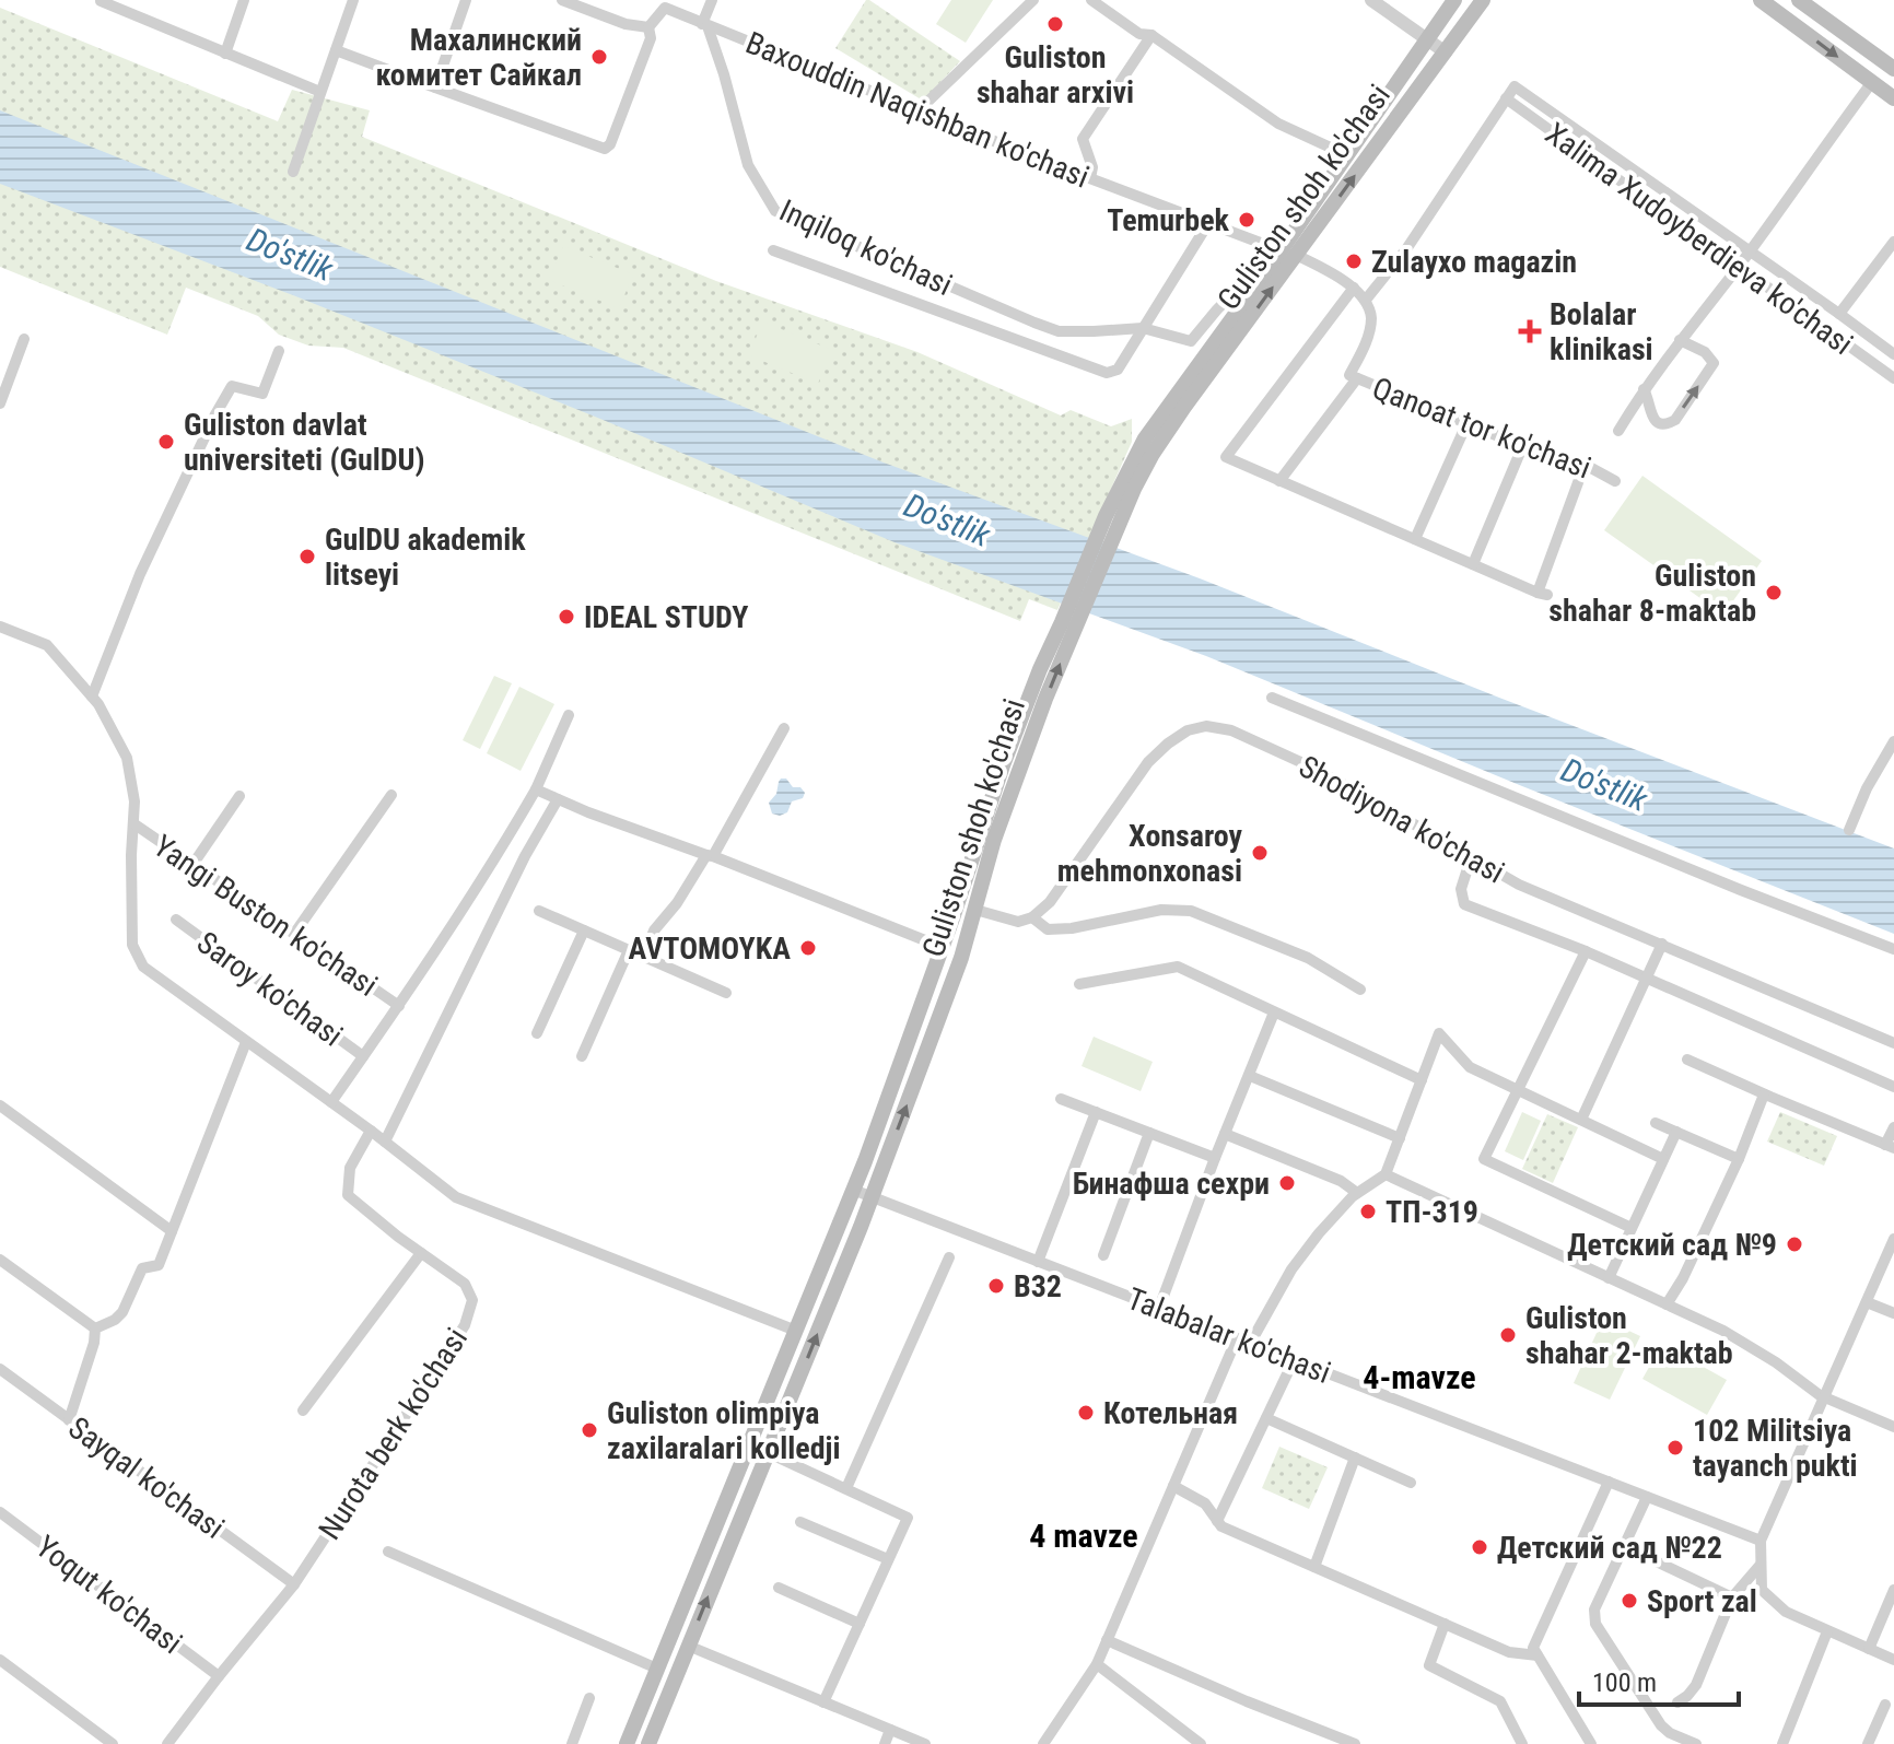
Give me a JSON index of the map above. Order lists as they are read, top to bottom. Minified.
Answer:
{"streets":{"main road":["Guliston shoh ko'chasi"],"street":["Baxouddin Naqishban ko'chasi","Xalima Xudoyberdieva ko'chasi","Inqiloq ko'chasi","Qanoat tor ko'chasi","Shodiyona ko'chasi","Yangi Buston ko'chasi","Saroy ko'chasi","Talabalar ko'chasi","Nurota berk ko'chasi","Sayqal ko'chasi","Yoqut ko'chasi"]},"crossings":[["Baxouddin Naqishban ko'chasi","Guliston shoh ko'chasi"],["Baxouddin Naqishban ko'chasi","Inqiloq ko'chasi"],["Guliston shoh ko'chasi","Inqiloq ko'chasi"],["Guliston shoh ko'chasi","Talabalar ko'chasi"],["Nurota berk ko'chasi","Sayqal ko'chasi"],["Nurota berk ko'chasi","Yoqut ko'chasi"]],"districts":["4-mavze","4 mavze"],"water":["Do'stlik"],"places":{"other":["Guliston shahar arxivi","Махалинский комитет Сайкал","Temurbek","Zulayxo magazin","Guliston davlat universiteti (GulDU)","GulDU akademik litseyi","Guliston shahar 8-maktab","IDEAL STUDY","Xonsaroy mehmonxonasi","AVTOMOYKA","Бинафша сехри","ТП-319","Детский сад №9","B32","Guliston shahar 2-maktab","Котельная","Guliston olimpiya zaxilaralari kolledji","102 Militsiya tayanch pukti","Детский сад №22","Sport zal"],"health":["Bolalar klinikasi"]},"scale_bar":"100 m"}
